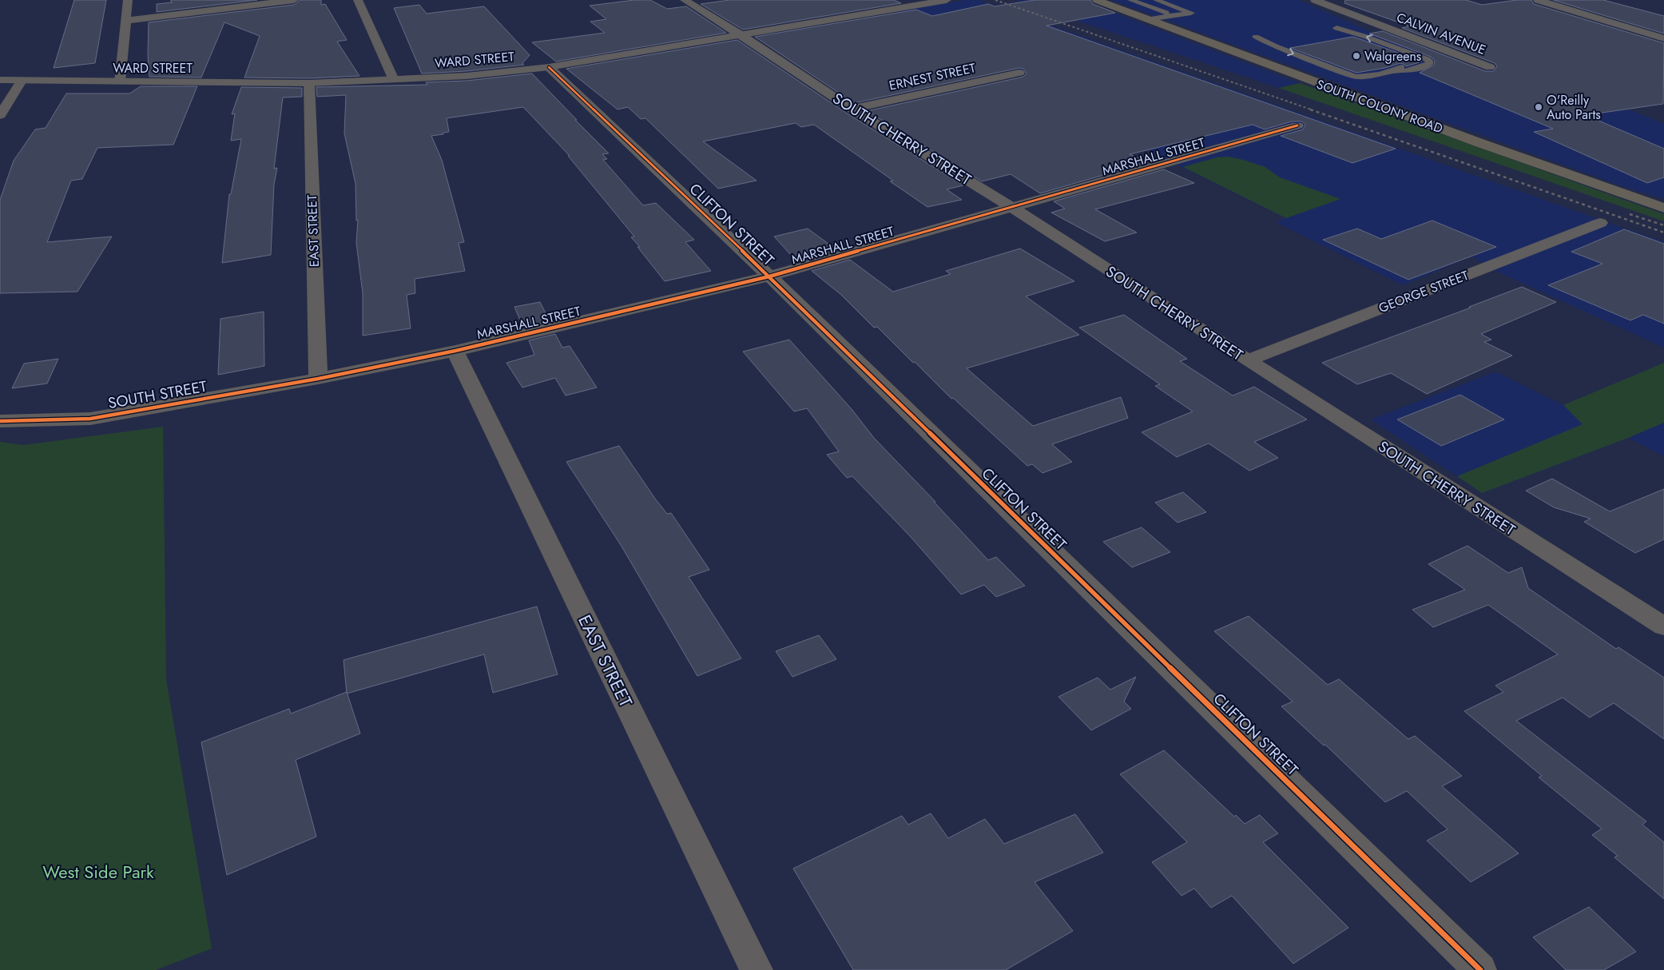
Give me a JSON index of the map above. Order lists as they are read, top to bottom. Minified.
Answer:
{"streets":{"main road":["SOUTH COLONY ROAD"],"street":["CALVIN AVENUE","WARD STREET","ERNEST STREET","SOUTH CHERRY STREET","MARSHALL STREET","CLIFTON STREET","EAST STREET","GEORGE STREET","SOUTH STREET"]},"crossings":[["WARD STREET","SOUTH CHERRY STREET"],["WARD STREET","CLIFTON STREET"],["WARD STREET","EAST STREET"],["ERNEST STREET","SOUTH CHERRY STREET"],["SOUTH CHERRY STREET","MARSHALL STREET"],["SOUTH CHERRY STREET","GEORGE STREET"],["MARSHALL STREET","CLIFTON STREET"],["MARSHALL STREET","EAST STREET"],["MARSHALL STREET","SOUTH STREET"],["EAST STREET","SOUTH STREET"]],"parks":["West Side Park"],"places":["Walgreens","O'Reilly Auto Parts"]}
